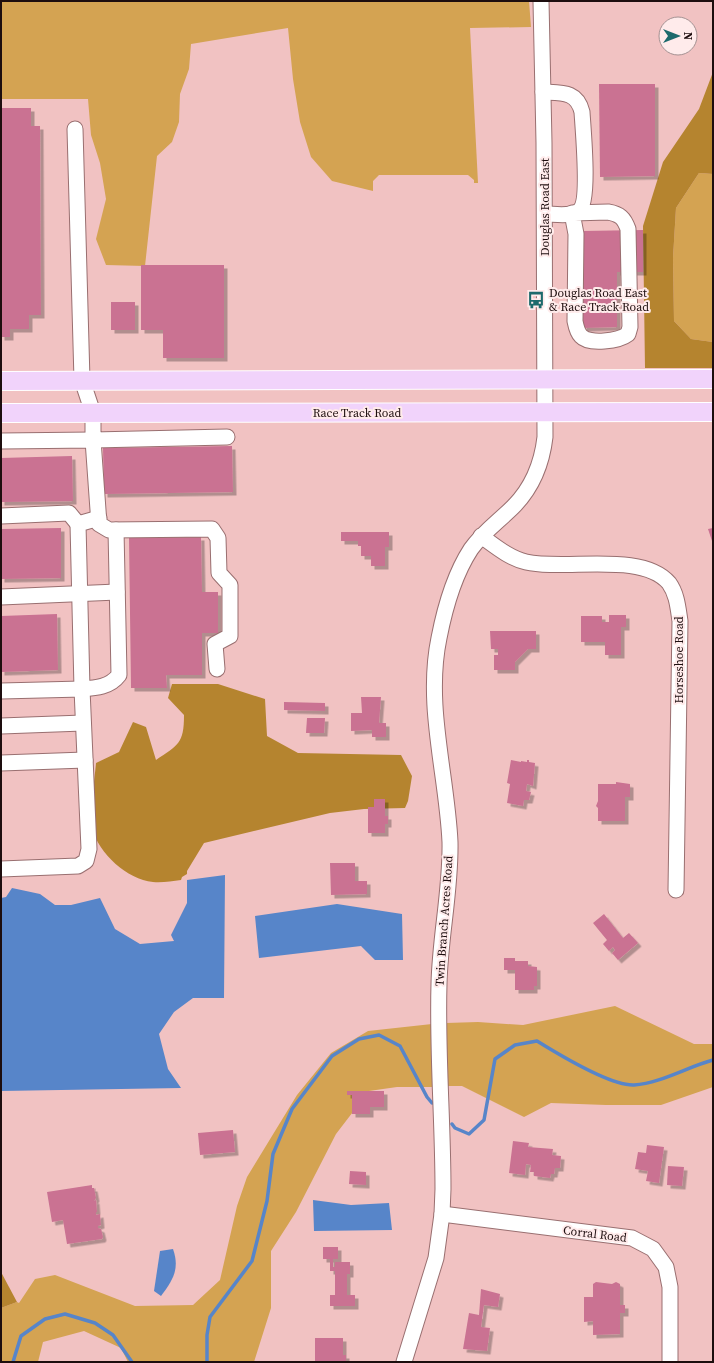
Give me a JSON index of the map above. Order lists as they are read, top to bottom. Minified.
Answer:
{"streets":{"main road":["Race Track Road"],"street":["Douglas Road East","Horseshoe Road","Twin Branch Acres Road","Corral Road"]},"crossings":[["Douglas Road East","Race Track Road"],["Douglas Road East","Twin Branch Acres Road"],["Race Track Road","Twin Branch Acres Road"],["Horseshoe Road","Twin Branch Acres Road"],["Twin Branch Acres Road","Corral Road"]],"places":{"bus stop":["Douglas Road East & Race Track Road"]},"north":"right"}
